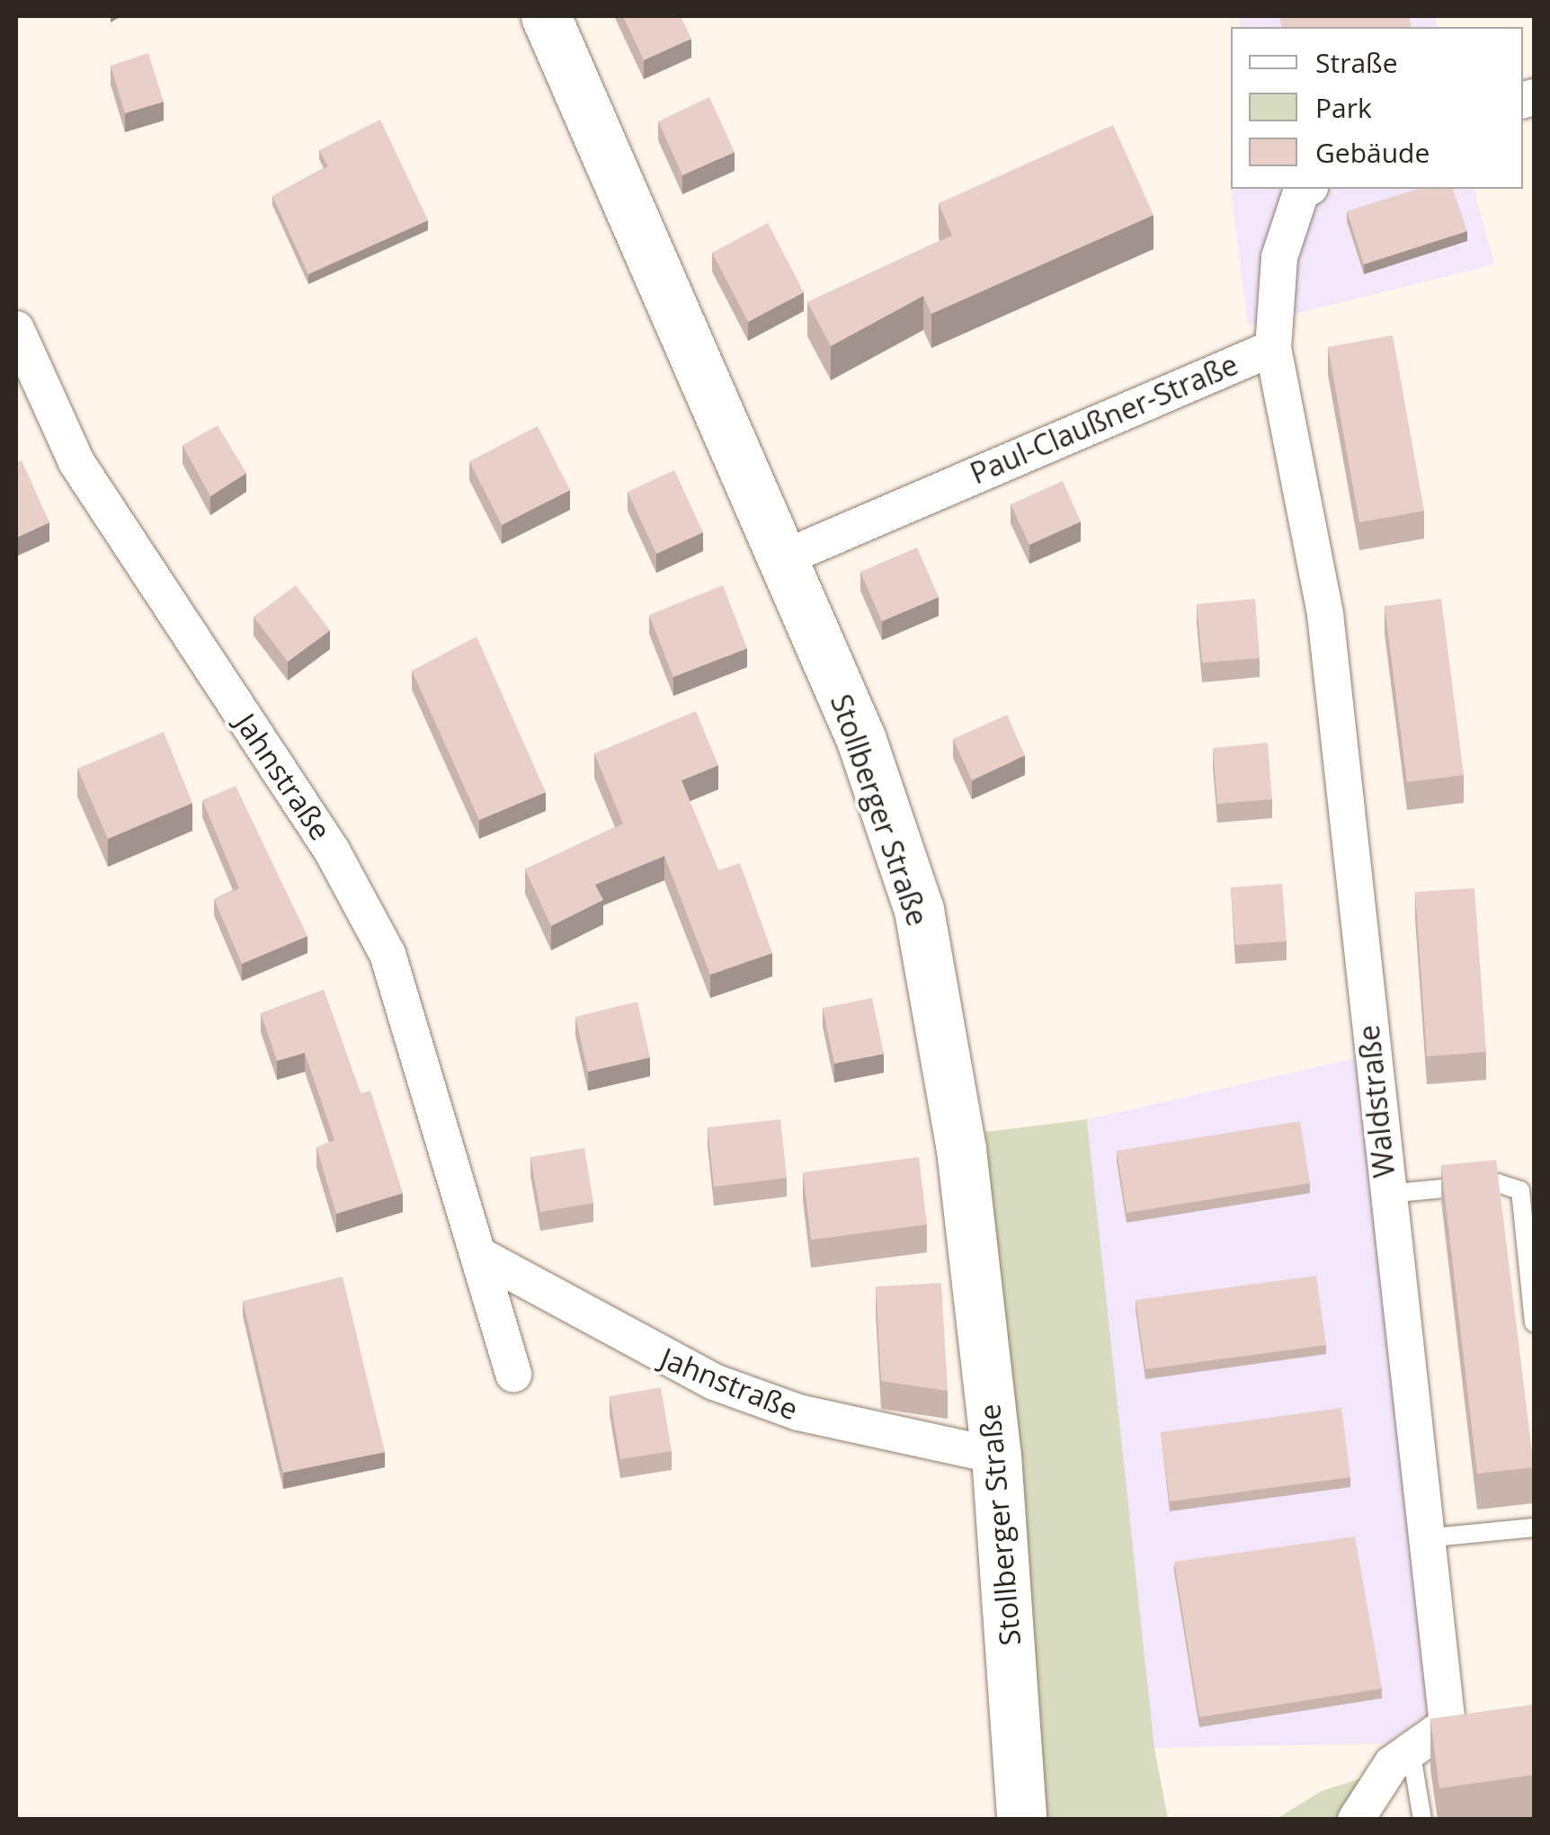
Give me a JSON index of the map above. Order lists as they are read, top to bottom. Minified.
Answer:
{"streets":{"main road":["Stollberger Straße"],"street":["Paul-Claußner-Straße","Jahnstraße","Waldstraße"]},"crossings":[["Paul-Claußner-Straße","Stollberger Straße"],["Paul-Claußner-Straße","Waldstraße"],["Jahnstraße","Stollberger Straße"]],"legend":["Straße","Park","Gebäude"]}
